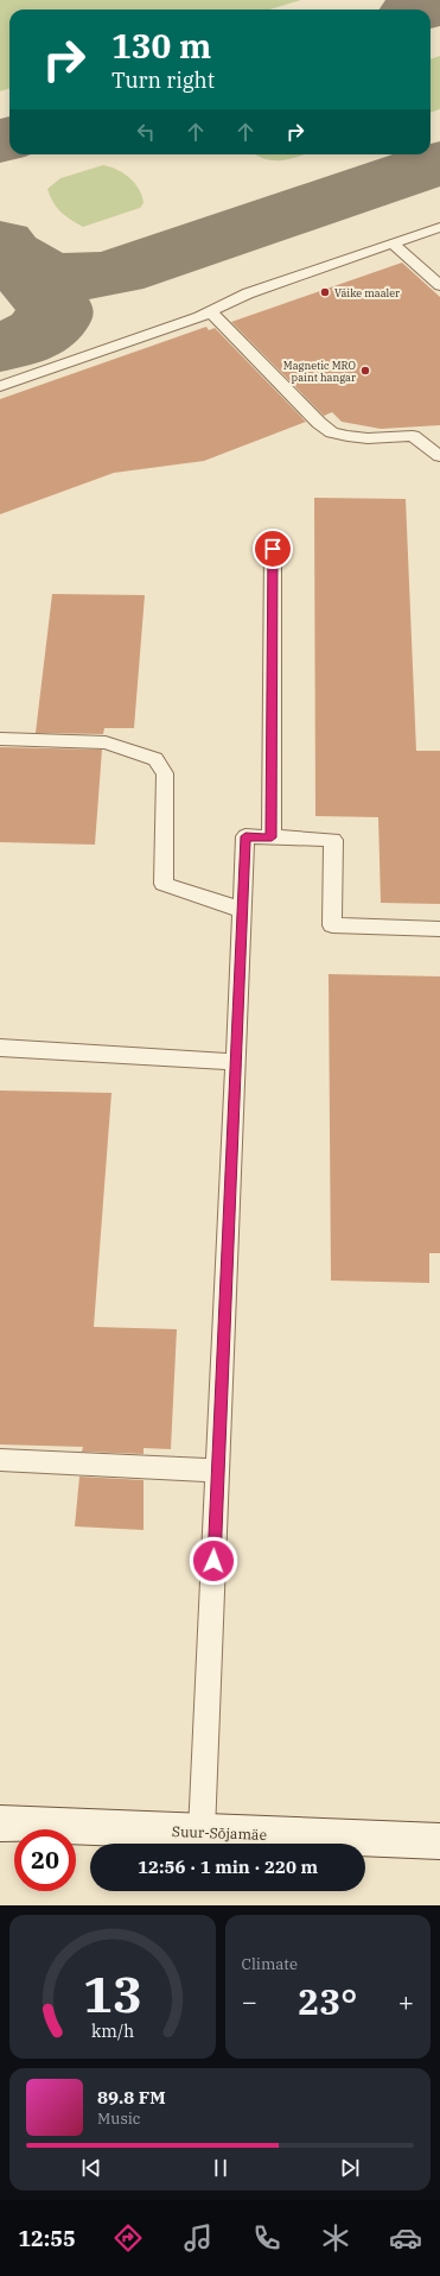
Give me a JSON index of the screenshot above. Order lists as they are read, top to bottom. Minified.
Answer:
{"streets":{"main road":["Suur-Sõjamäe"]},"places":["Väike maaler","Magnetic MRO paint hangar"],"page":{"turn":["130 m","Turn right"],"limit":"20","trip":"12:56 · 1 min · 220 m","tile":"Climate","heat":["−","23°","+"],"song":["89.8 FM","Music"],"tabs":"12:55","gauge":["13","km/h"]}}
